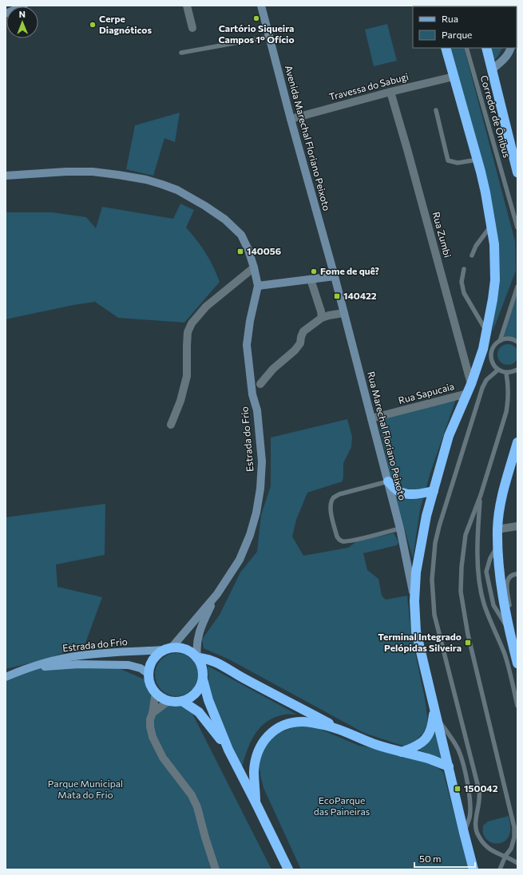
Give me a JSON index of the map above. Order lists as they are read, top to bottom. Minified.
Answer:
{"streets":{"main road":["Avenida Marechal Floriano Peixoto","Rua Marechal Floriano Peixoto","Estrada do Frio"],"street":["Travessa do Sabugi","Rua Zumbi","Rua Sapucaia"],"lane":["Corredor de Ônibus"]},"crossings":[["Travessa do Sabugi","Avenida Marechal Floriano Peixoto"],["Travessa do Sabugi","Rua Zumbi"],["Avenida Marechal Floriano Peixoto","Rua Marechal Floriano Peixoto"],["Rua Sapucaia","Rua Marechal Floriano Peixoto"]],"parks":["Parque Municipal Mata do Frio","EcoParque das Paineiras"],"places":{"other":["Cartório Siqueira Campos 1° Ofício","Cerpe Diagnóticos","Fome de quê?"],"transit":["140056","140422","Terminal Integrado Pelópidas Silveira","150042"]},"legend":["Rua","Parque"],"scale_bar":"50 m","north":"top"}
